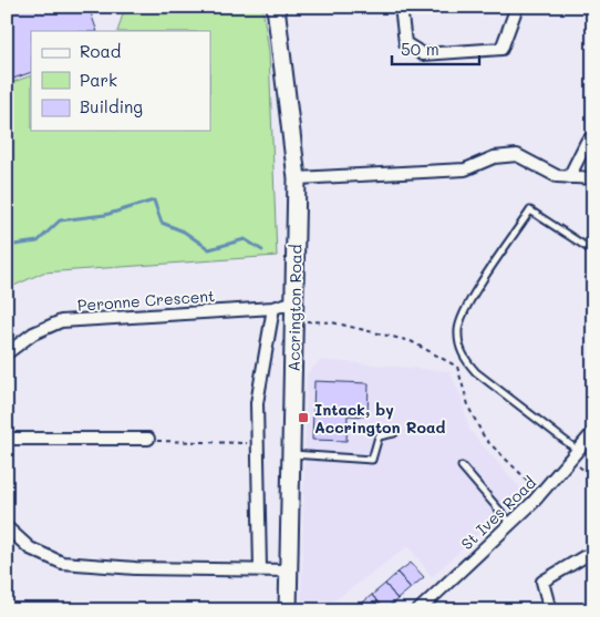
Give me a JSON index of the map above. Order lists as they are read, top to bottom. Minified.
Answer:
{"streets":{"main road":["Accrington Road"],"street":["Peronne Crescent","St Ives Road"]},"crossings":[["Peronne Crescent","Accrington Road"]],"places":{"transit":["Intack, by Accrington Road"]},"legend":["Road","Park","Building"],"scale_bar":"50 m"}
